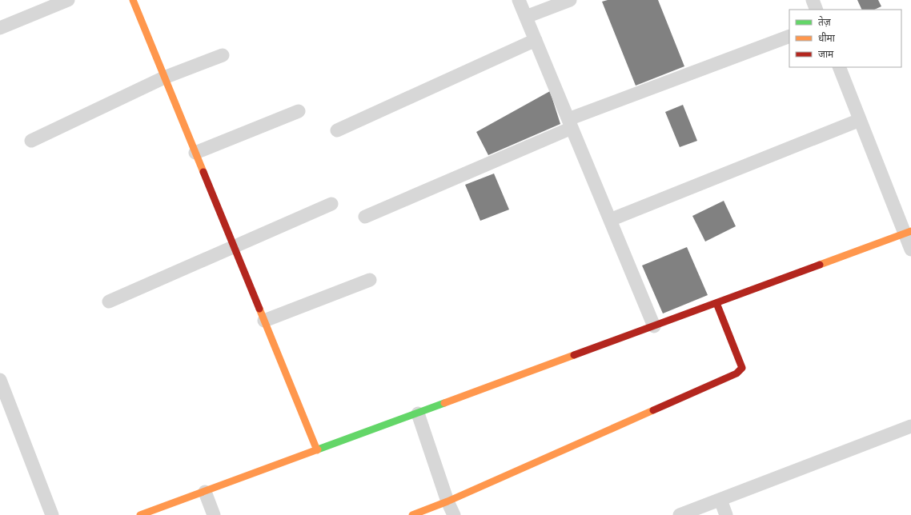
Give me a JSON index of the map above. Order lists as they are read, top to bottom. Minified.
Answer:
{"legend":["तेज़","धीमा","जाम"]}
